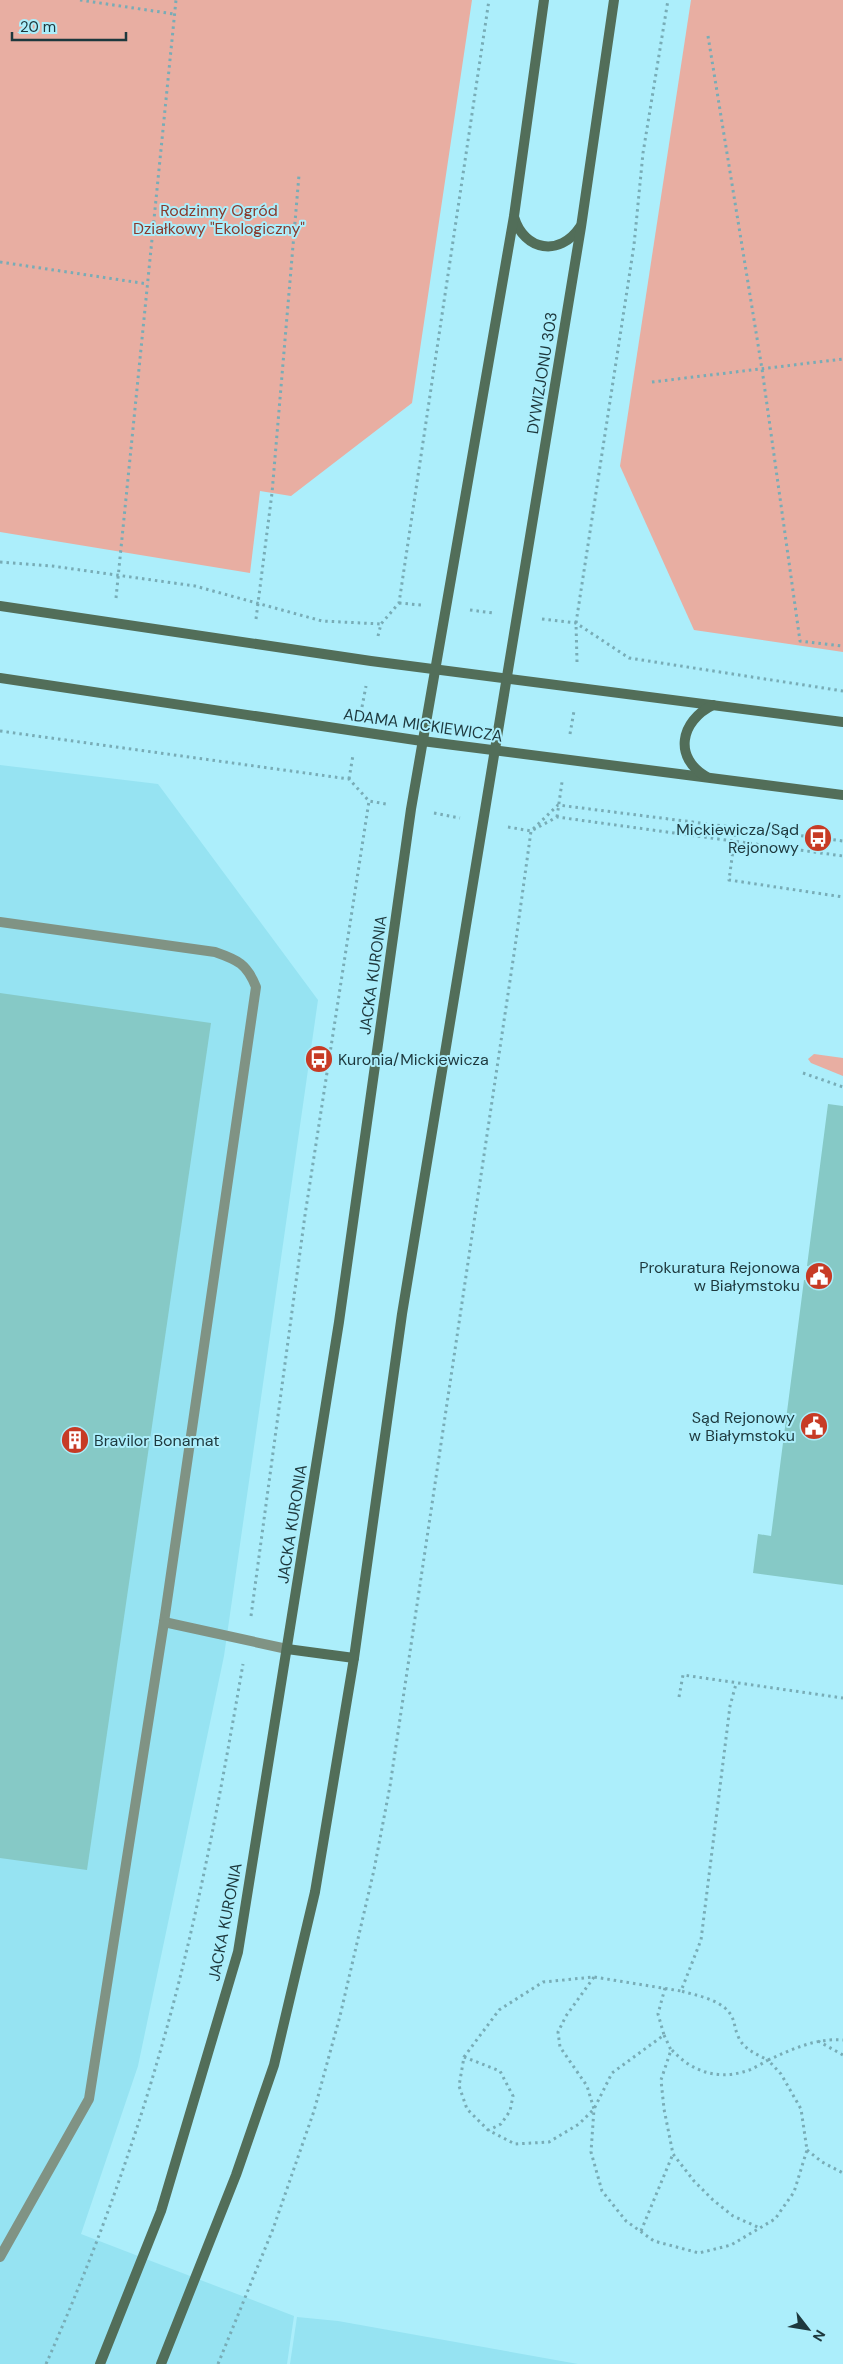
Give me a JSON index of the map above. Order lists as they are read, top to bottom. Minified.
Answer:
{"streets":{"main road":["DYWIZJONU 303","ADAMA MICKIEWICZA","JACKA KURONIA"]},"crossings":[["DYWIZJONU 303","ADAMA MICKIEWICZA"],["ADAMA MICKIEWICZA","JACKA KURONIA"]],"parks":["Rodzinny Ogród Działkowy \"Ekologiczny\""],"places":{"bus stop":["Mickiewicza/Sąd Rejonowy","Kuronia/Mickiewicza"],"public building":["Prokuratura Rejonowa w Białymstoku","Sąd Rejonowy w Białymstoku"],"building":["Bravilor Bonamat"]},"scale_bar":"20 m","north":"bottom right"}
